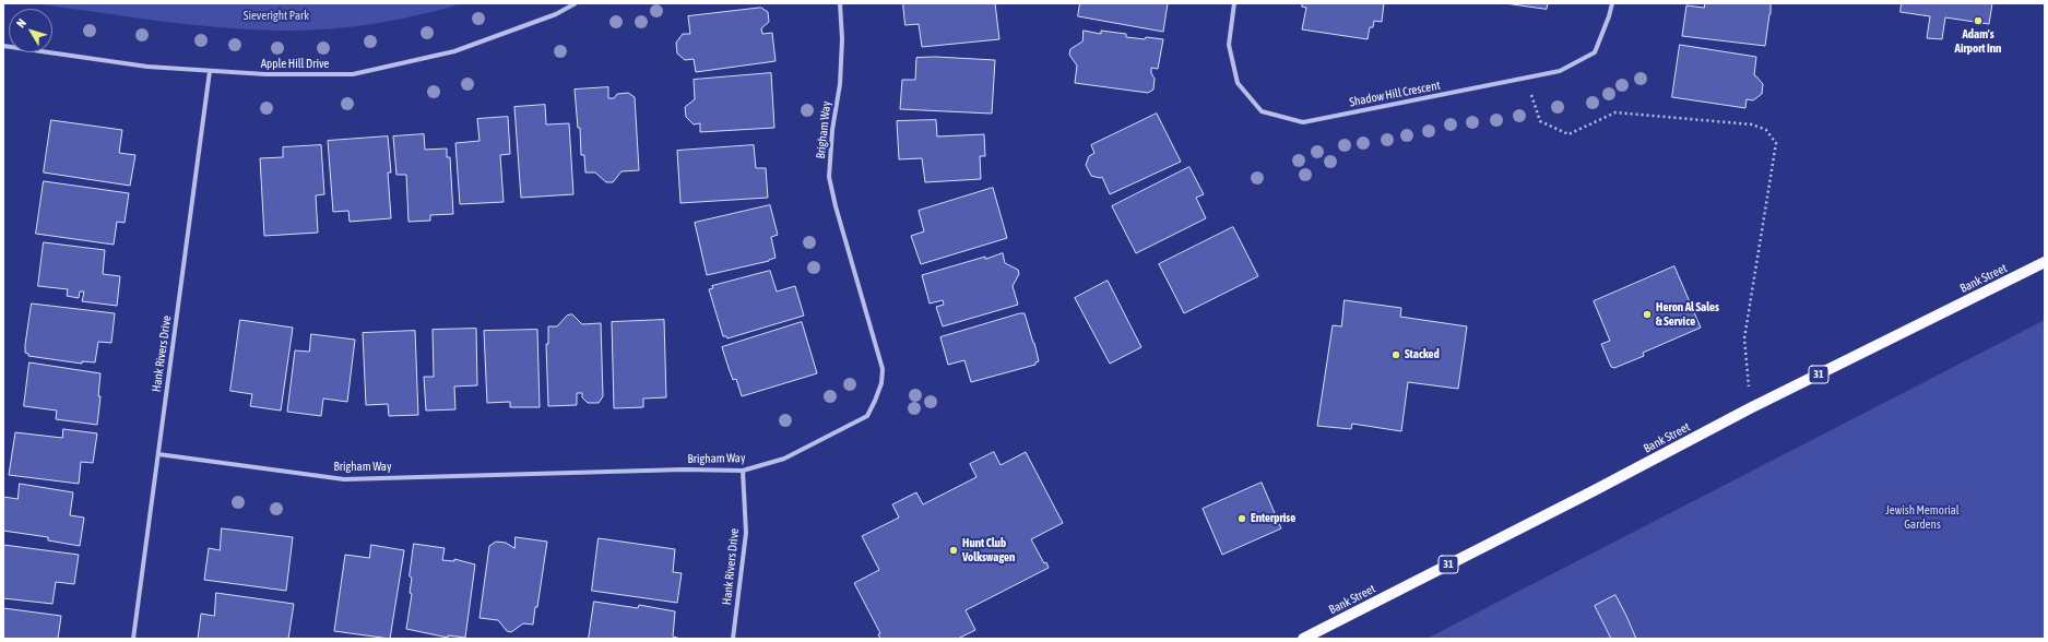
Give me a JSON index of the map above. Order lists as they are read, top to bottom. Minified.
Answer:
{"streets":{"main road":["Bank Street","31"],"street":["Apple Hill Drive","Shadow Hill Crescent","Brigham Way","Hank Rivers Drive"]},"crossings":[["Apple Hill Drive","Hank Rivers Drive"],["Brigham Way","Hank Rivers Drive"]],"parks":["Sieveright Park","Jewish Memorial Gardens"],"places":["Adam's Airport Inn","Heron Al Sales & Service","Stacked","Enterprise","Hunt Club Volkswagen"],"north":"top left"}
